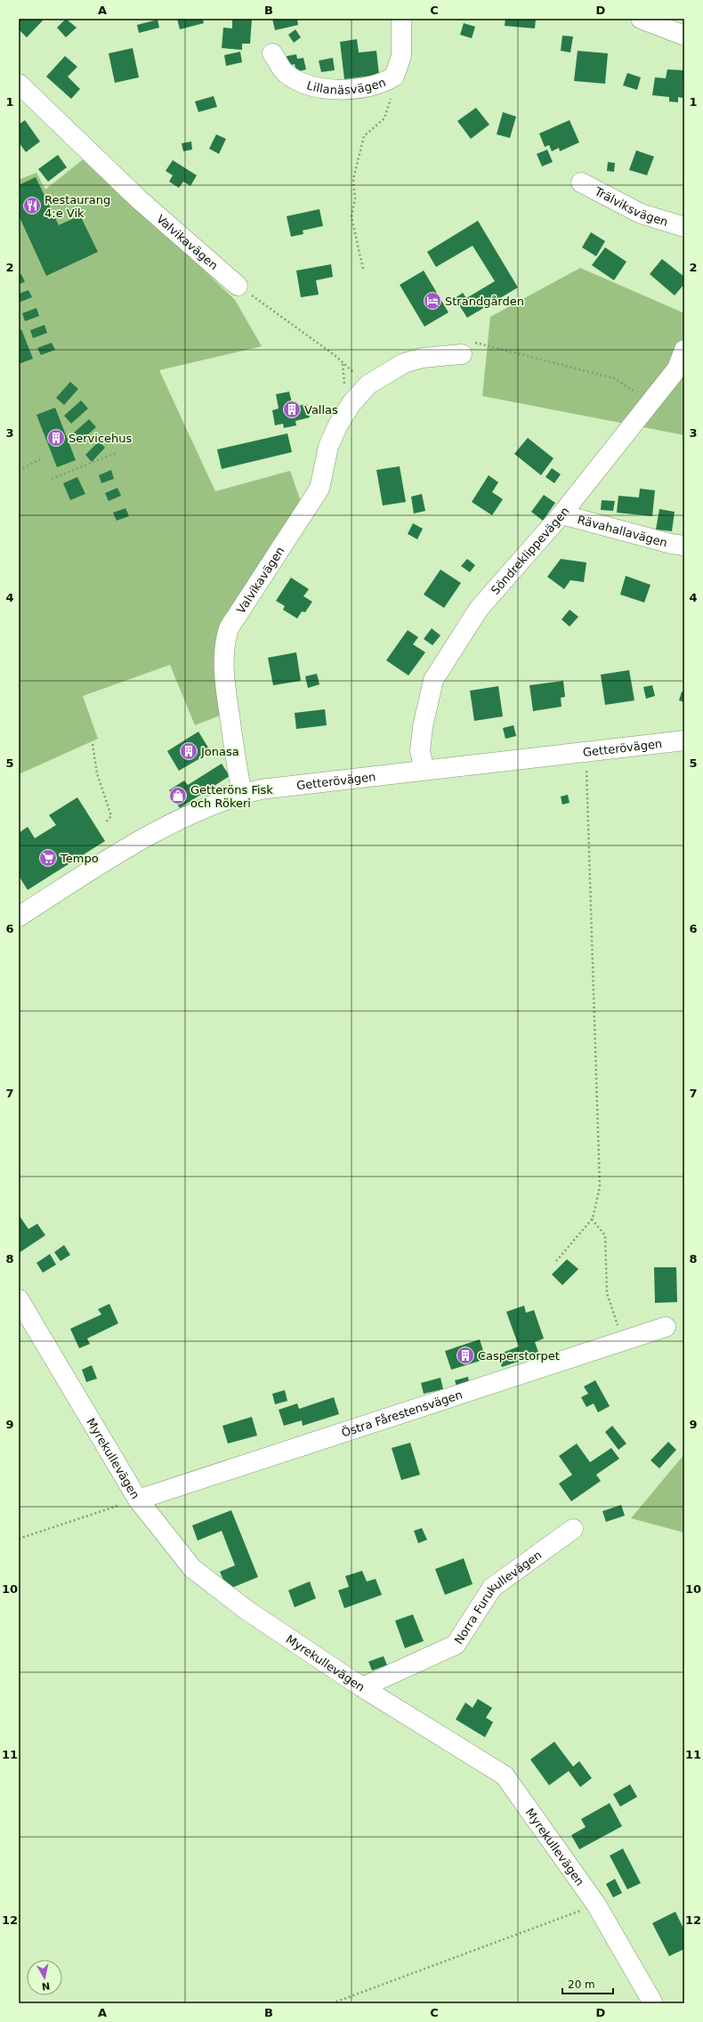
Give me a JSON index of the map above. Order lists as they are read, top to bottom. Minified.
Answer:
{"streets":{"street":["Lillanäsvägen","Trälviksvägen","Valvikavägen","Rävahallavägen","Söndreklippevägen","Getterövägen","Östra Fårestensvägen","Myrekullevägen","Norra Furukullevägen"]},"crossings":[["Valvikavägen","Getterövägen"],["Rävahallavägen","Söndreklippevägen"],["Söndreklippevägen","Getterövägen"],["Östra Fårestensvägen","Myrekullevägen"],["Myrekullevägen","Norra Furukullevägen"]],"places":{"restaurant":["Restaurang 4:e Vik"],"hotel":["Strandgården"],"building":["Vallas","Servicehus","Jonasa","Casperstorpet"],"shop":["Getteröns Fisk och Rökeri"],"supermarket":["Tempo"]},"scale_bar":"20 m","north":"bottom","grid":{"columns":["A","B","C","D"],"rows":["1","2","3","4","5","6","7","8","9","10","11","12"]}}
